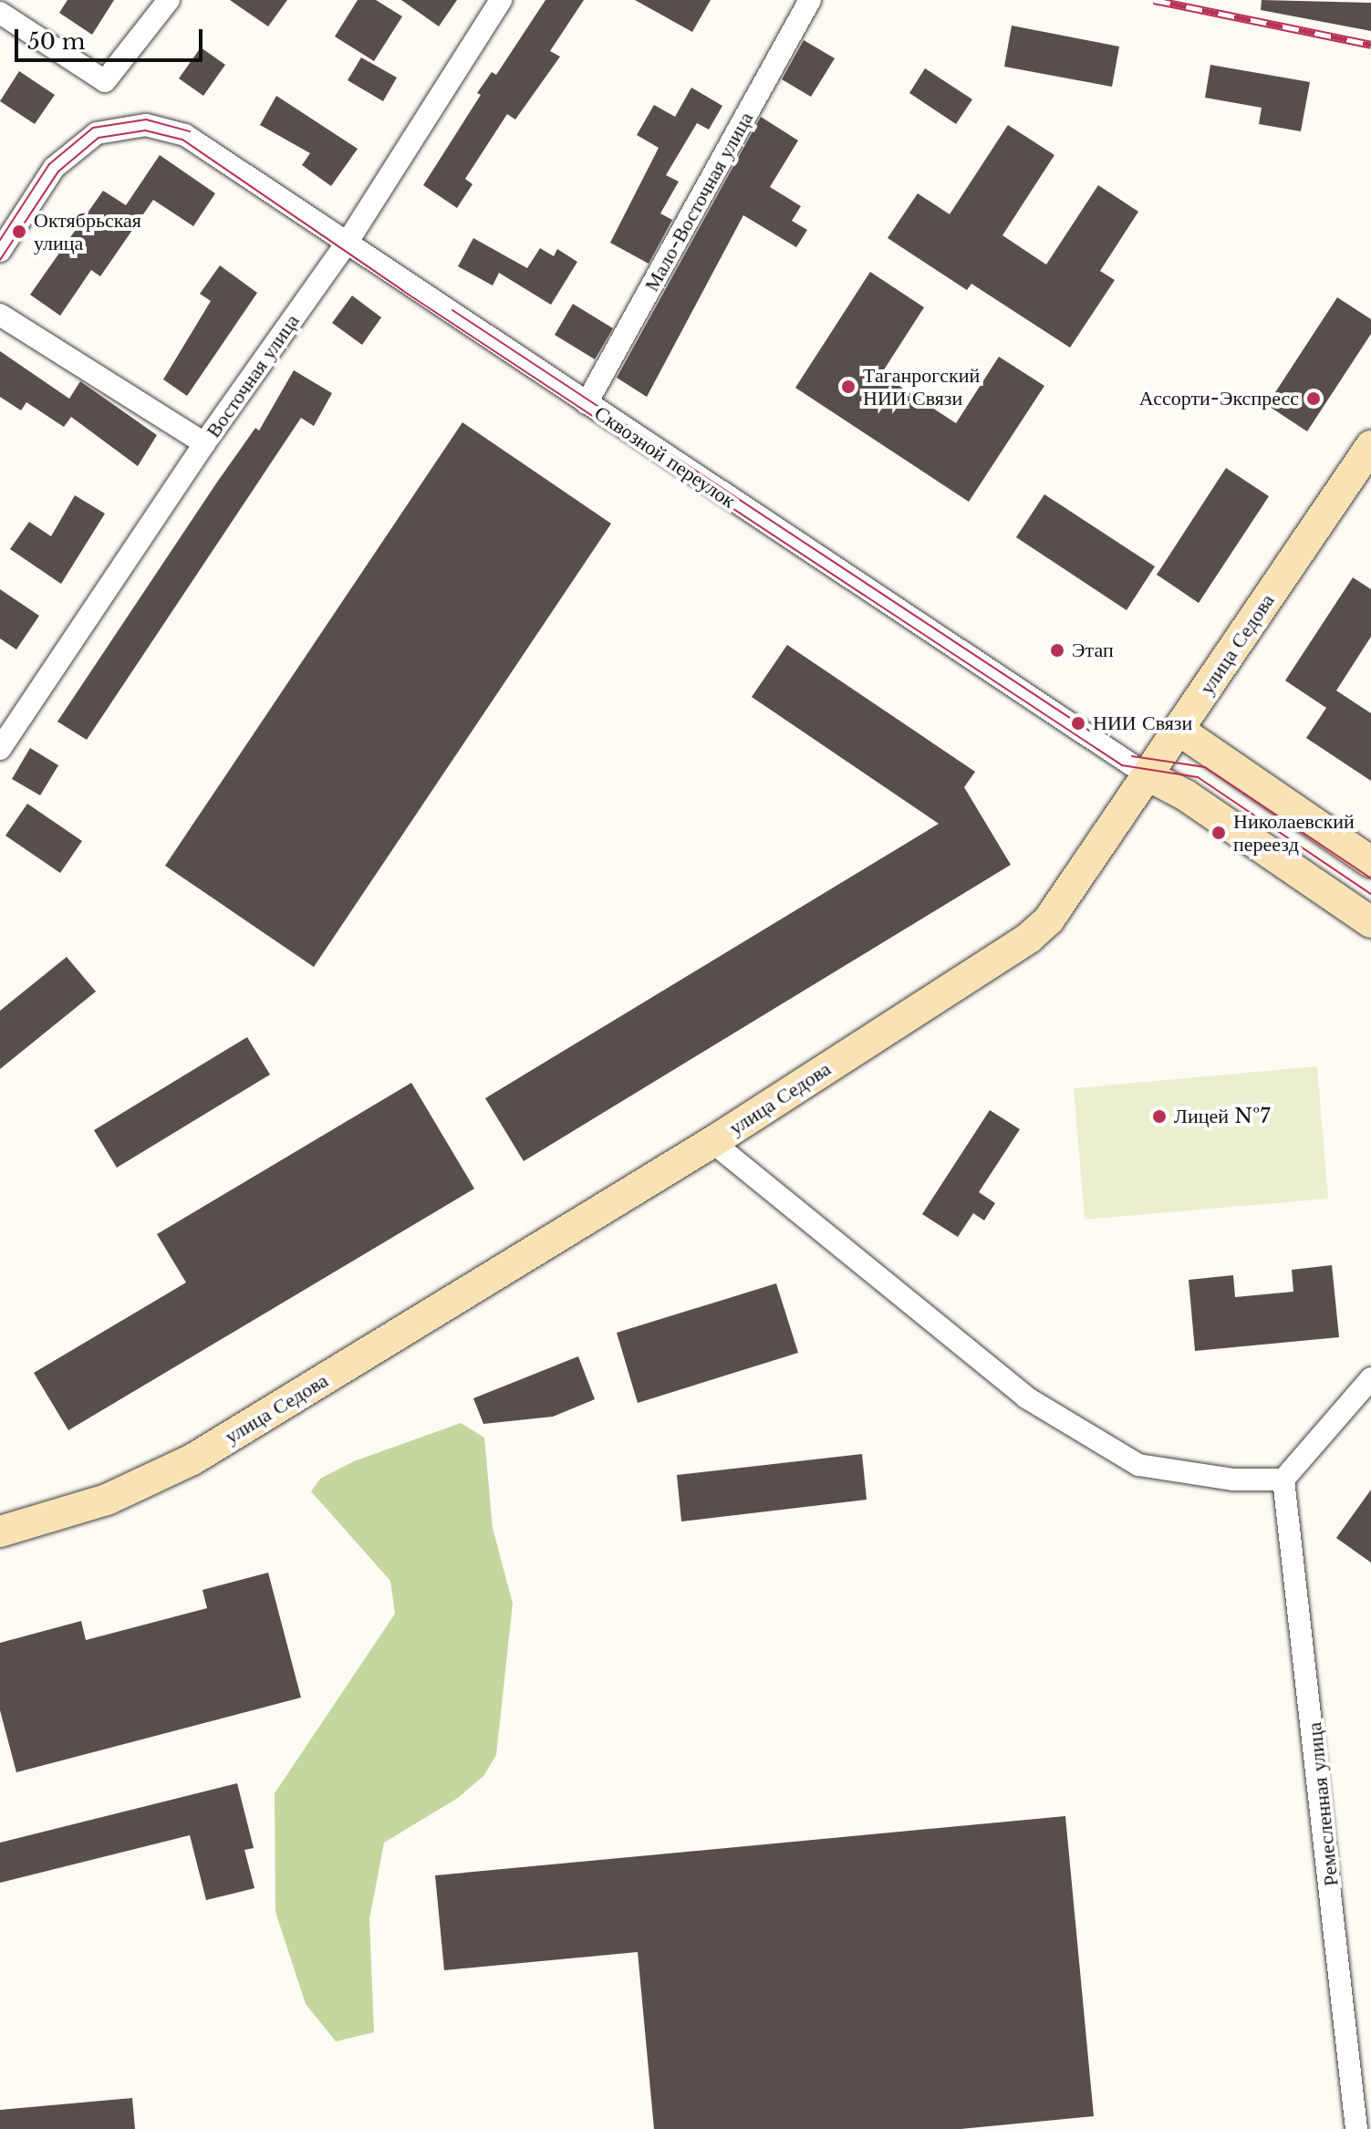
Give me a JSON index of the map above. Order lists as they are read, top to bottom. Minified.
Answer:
{"streets":{"main road":["улица Седова"],"street":["Мало-Восточная улица","Восточная улица","Сквозной переулок","Ремесленная улица"]},"crossings":[["Мало-Восточная улица","Сквозной переулок"],["Восточная улица","Сквозной переулок"],["Сквозной переулок","улица Седова"]],"places":["Октябрьская улица","Таганрогский НИИ Связи","Ассорти-Экспресс","Этап","НИИ Связи","Николаевский переезд","Лицей №7"],"scale_bar":"50 m"}
